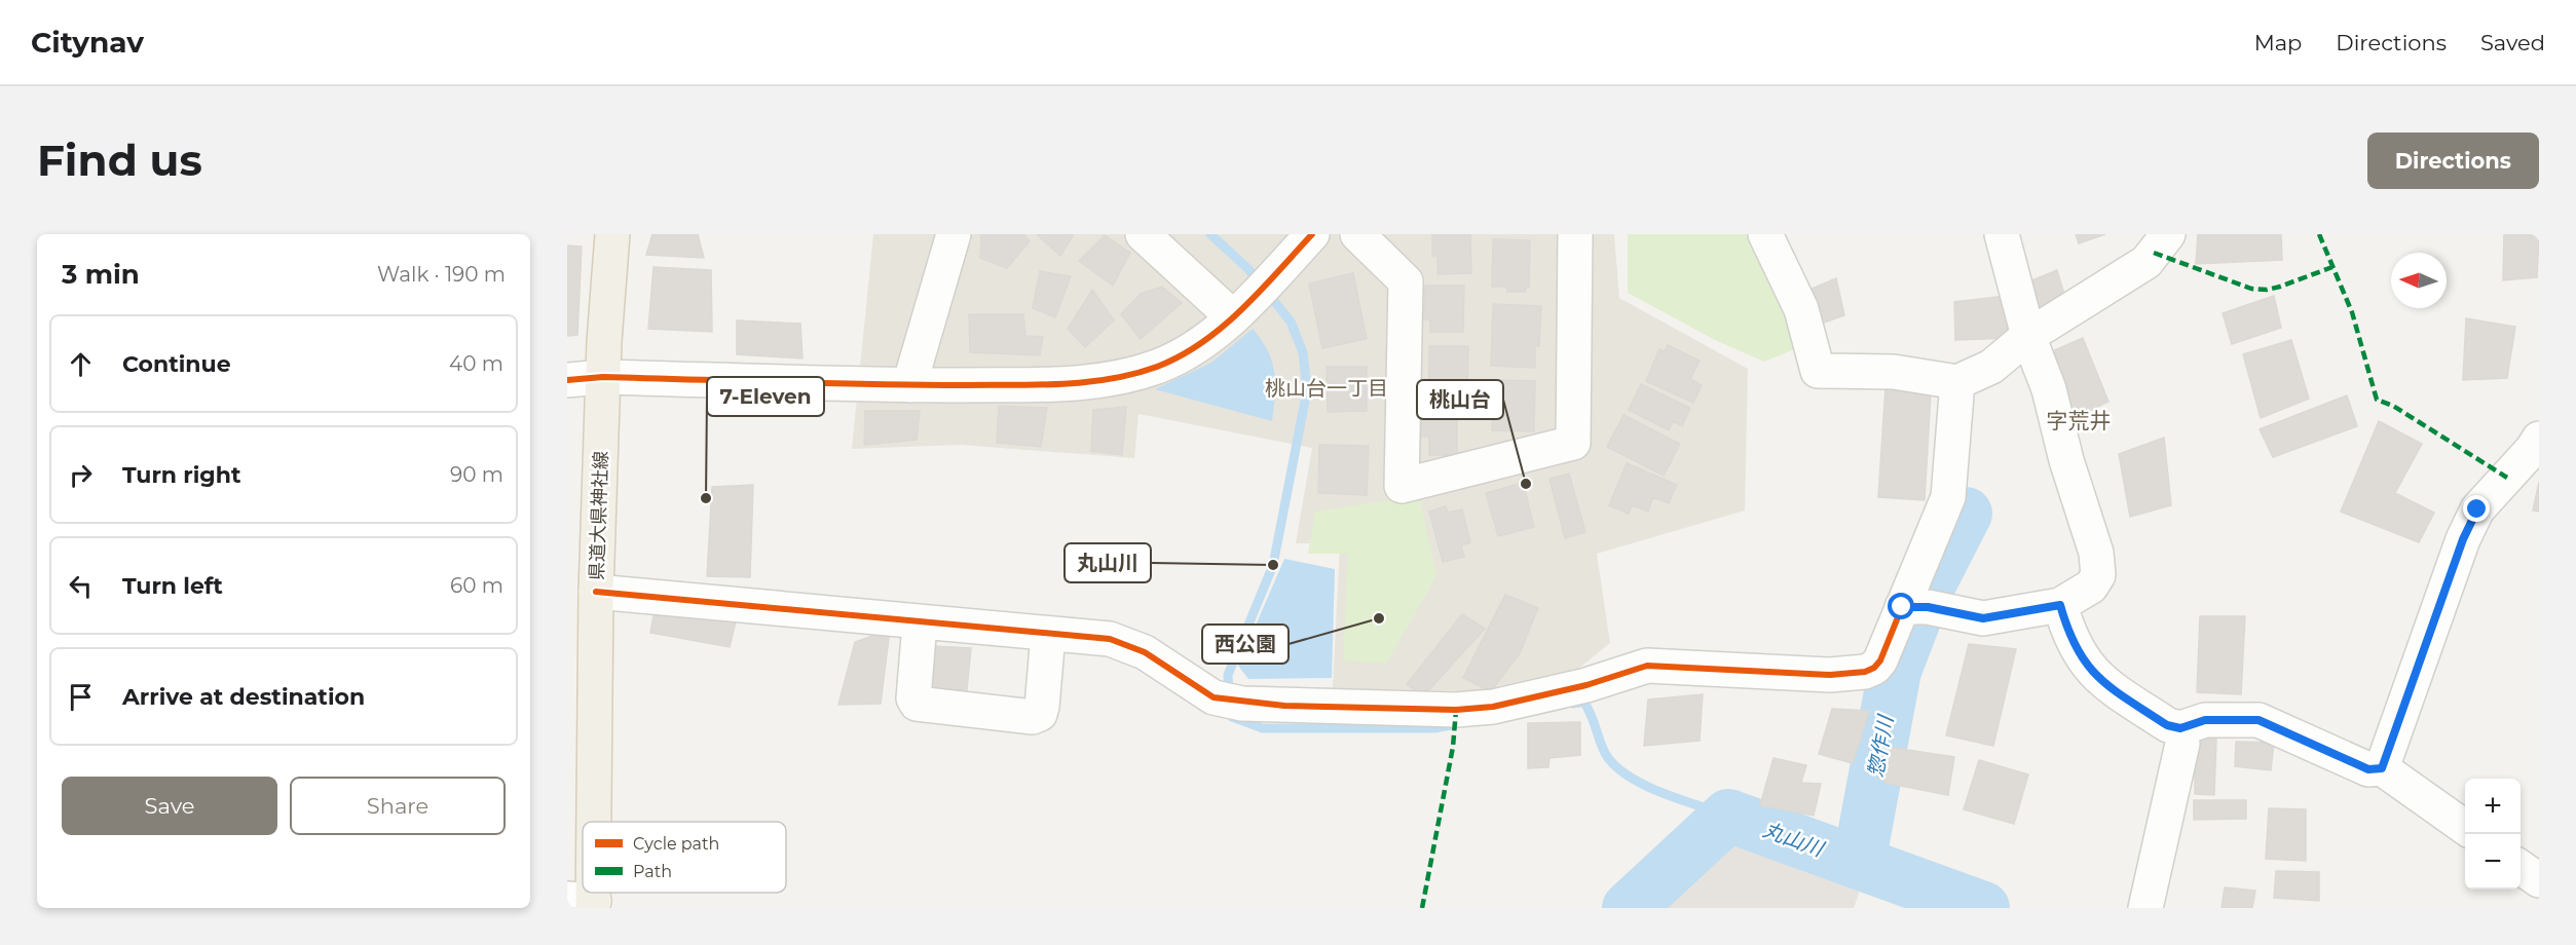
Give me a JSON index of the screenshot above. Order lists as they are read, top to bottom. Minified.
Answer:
{"streets":{"main road":["県道大県神社線"]},"districts":["桃山台一丁目","字荒井"],"water":["惣作川","丸山川"],"places":["桃山台","7-Eleven","丸山川","西公園"],"legend":["Cycle path","Path"],"north":"left","page":{"header":"Citynav","nav":["Map","Directions","Saved"],"buttons":["Directions",["Save","Share"]],"title":"Find us","heading":["3 min","Walk · 190 m"],"list":[["Continue","40 m"],["Turn right","90 m"],["Turn left","60 m"],"Arrive at destination"],"map_buttons":["+","−"]}}
